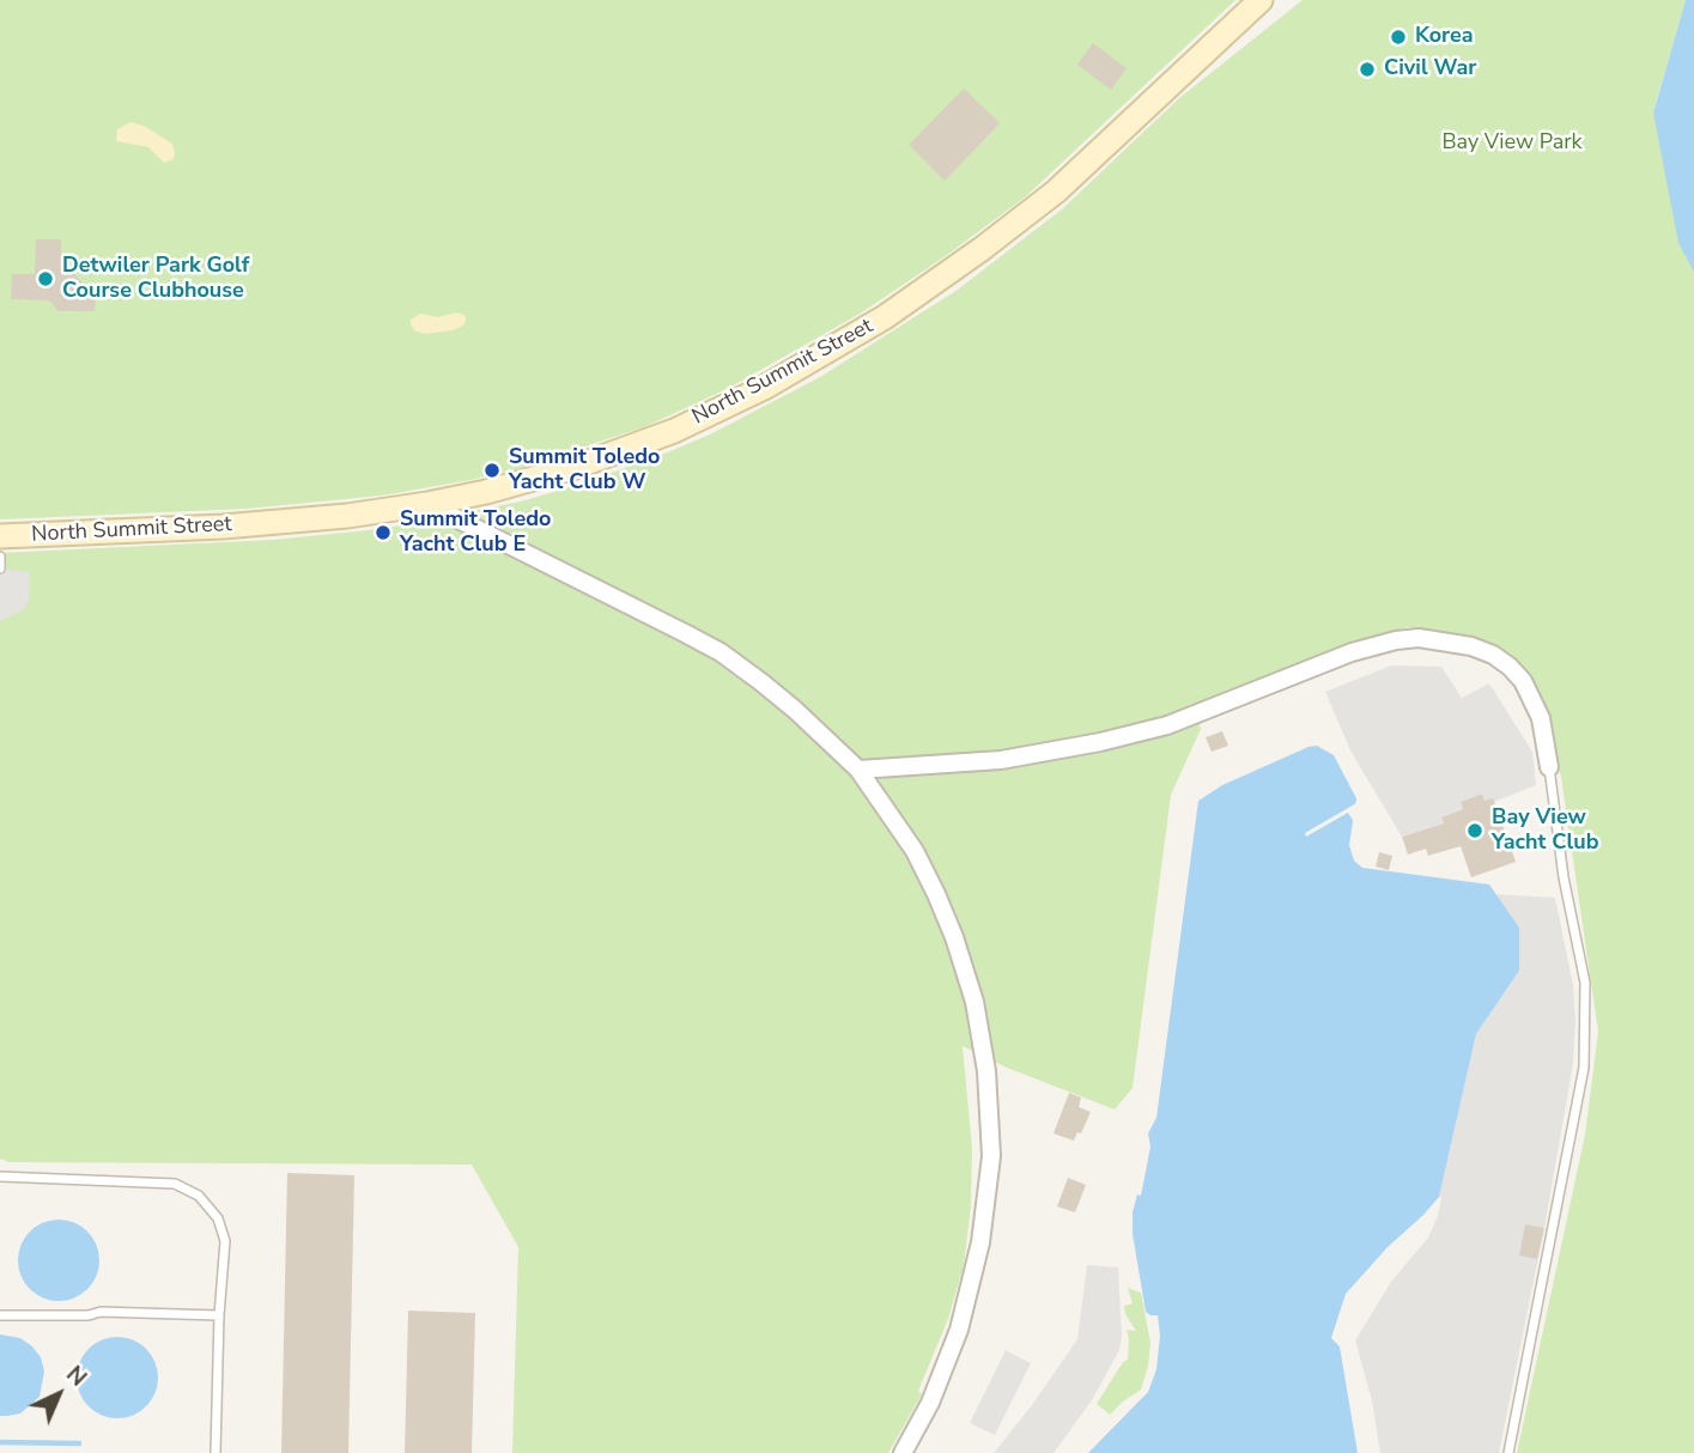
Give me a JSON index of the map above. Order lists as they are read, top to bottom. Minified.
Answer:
{"streets":{"main road":["North Summit Street"]},"parks":["Bay View Park"],"places":["Korea","Civil War","Detwiler Park Golf Course Clubhouse","Summit Toledo Yacht Club W","Summit Toledo Yacht Club E","Bay View Yacht Club"],"north":"top right"}
